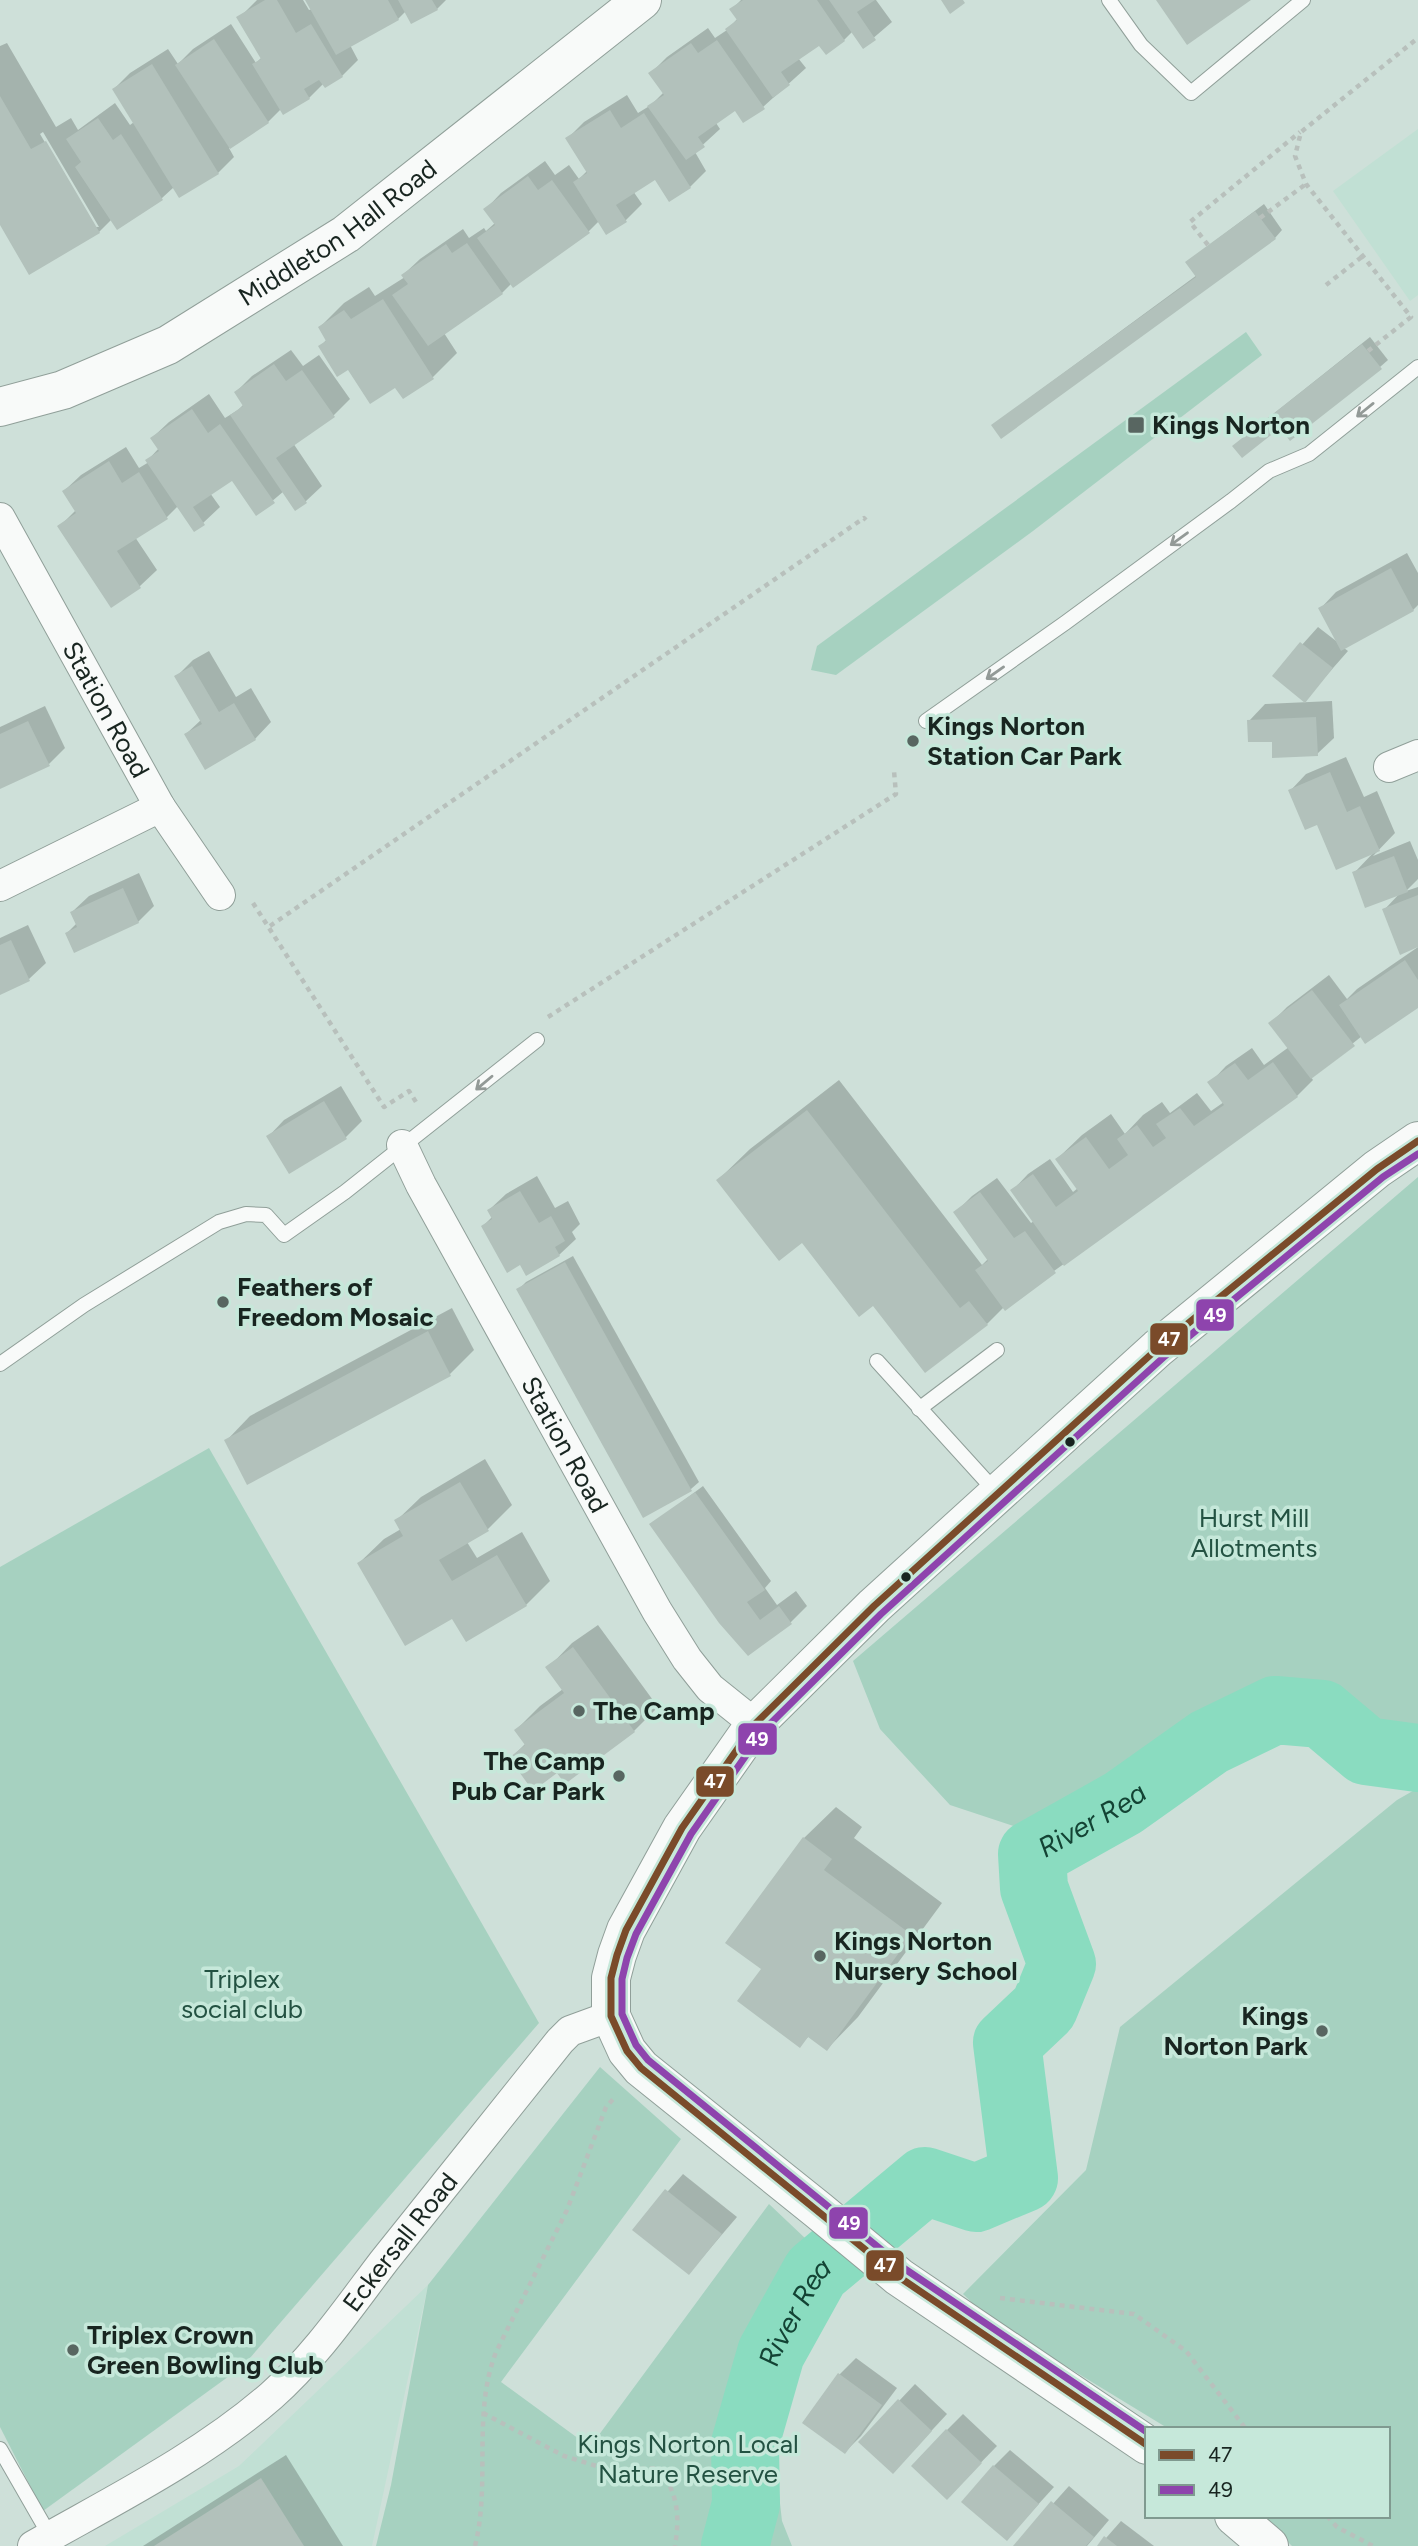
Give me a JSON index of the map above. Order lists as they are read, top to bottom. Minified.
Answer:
{"streets":{"street":["Middleton Hall Road","Station Road","Eckersall Road"]},"water":["River Rea"],"parks":["Hurst Mill Allotments","Triplex social club","Kings Norton Local Nature Reserve"],"places":{"transit":["Kings Norton"],"other":["Kings Norton Station Car Park","Feathers of Freedom Mosaic","The Camp","The Camp Pub Car Park","Kings Norton Nursery School","Kings Norton Park","Triplex Crown Green Bowling Club"]},"lines":["transit line 47","transit line 49"],"legend":["47","49"]}
